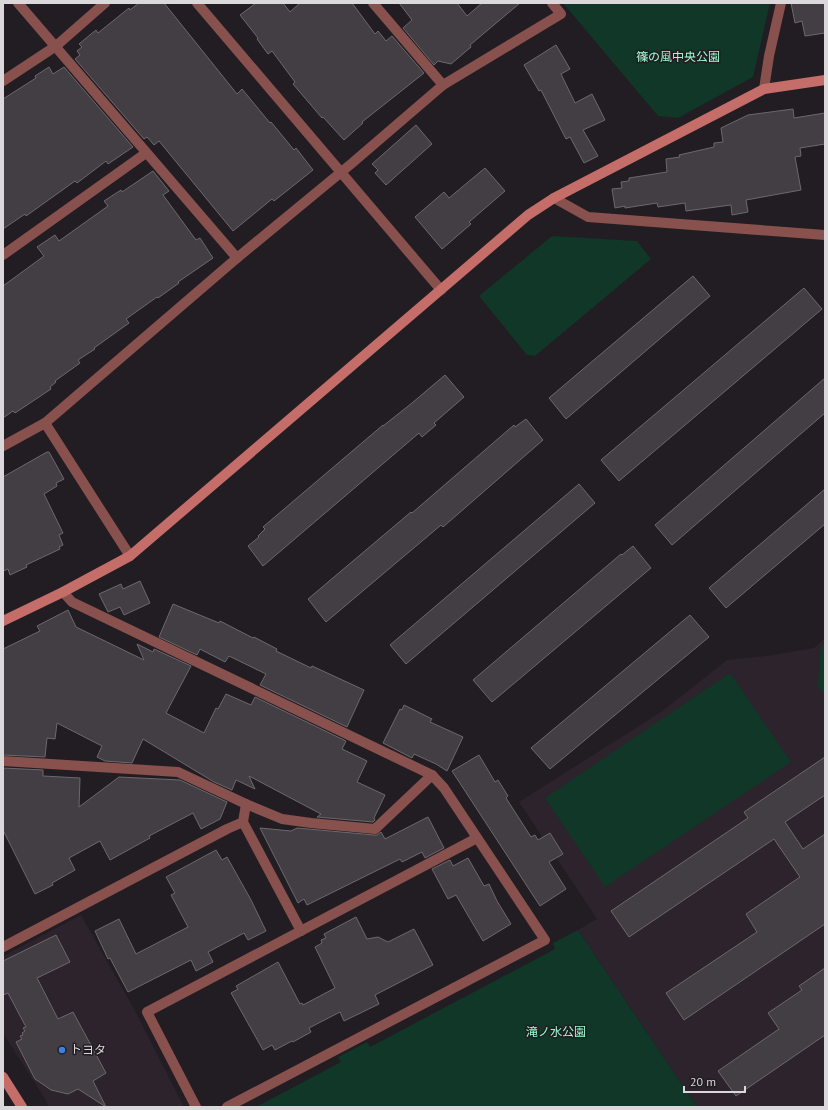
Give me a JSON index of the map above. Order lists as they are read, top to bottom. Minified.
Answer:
{"parks":["篠の風中央公園","滝ノ水公園"],"places":["トヨタ"],"scale_bar":"20 m"}
